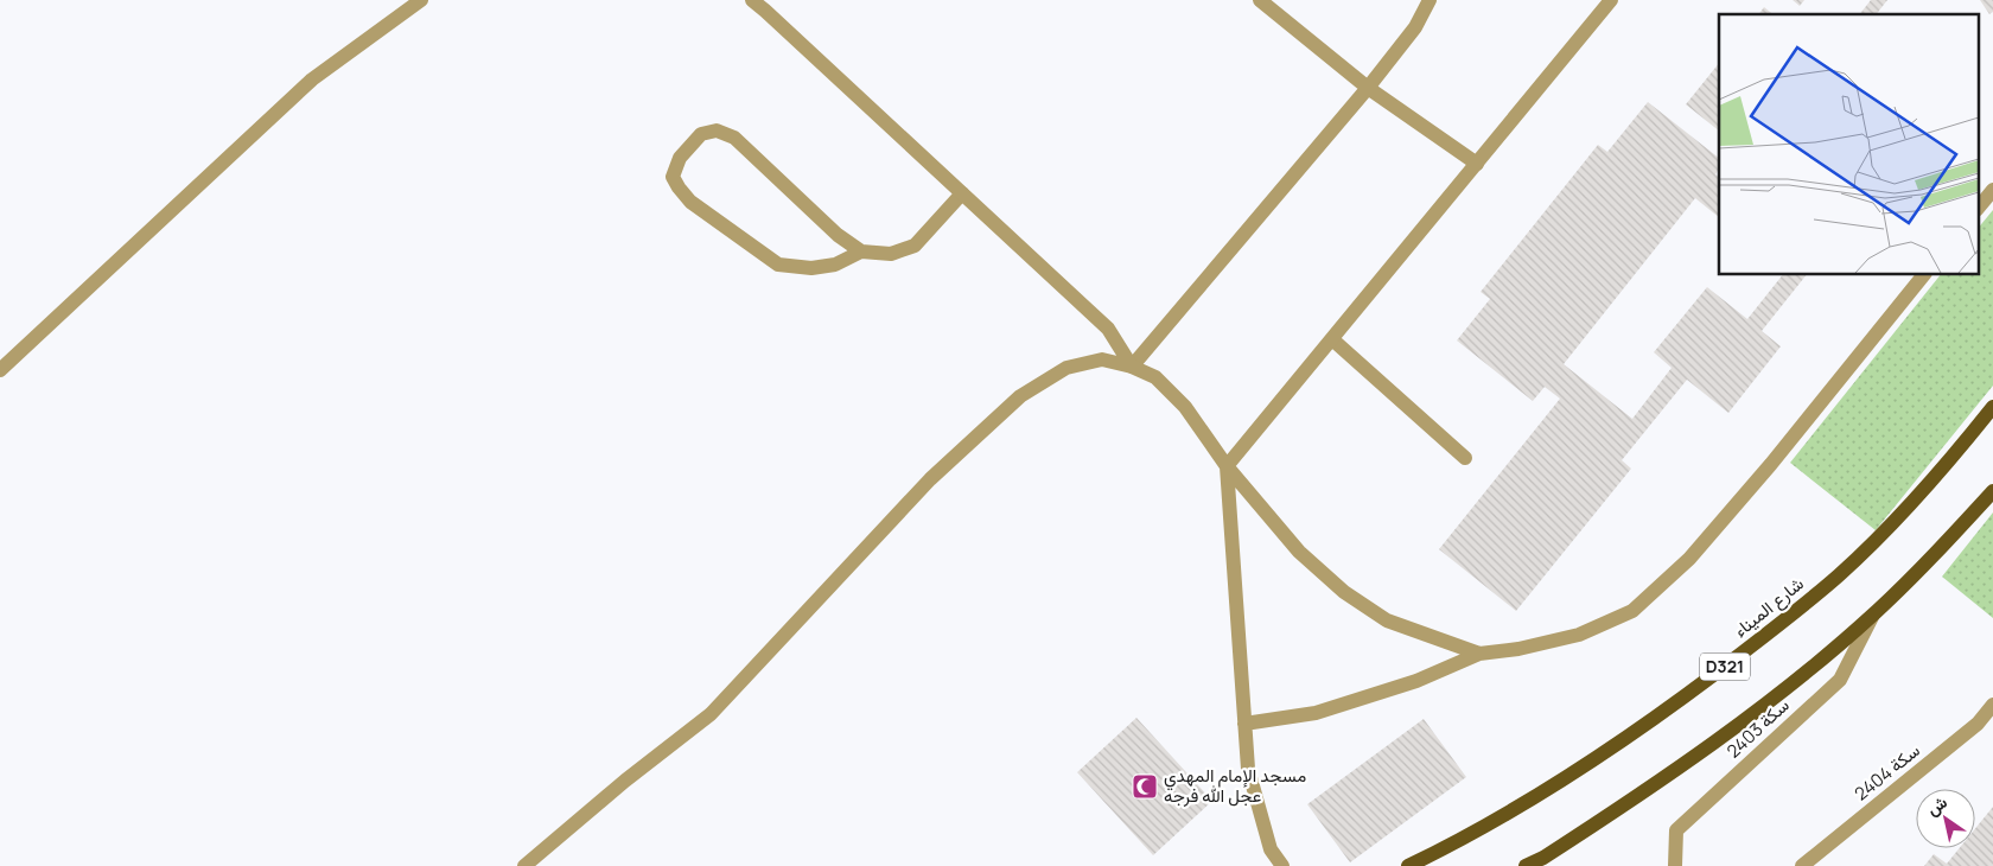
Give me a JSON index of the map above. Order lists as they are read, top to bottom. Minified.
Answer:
{"streets":{"main road":["شارع الميناء","D321"],"street":["سكة 2403","سكة 2404"]},"places":{"mosque":["مسجد الإمام المهدي عجل الله فرجه"]},"north":"top left"}
